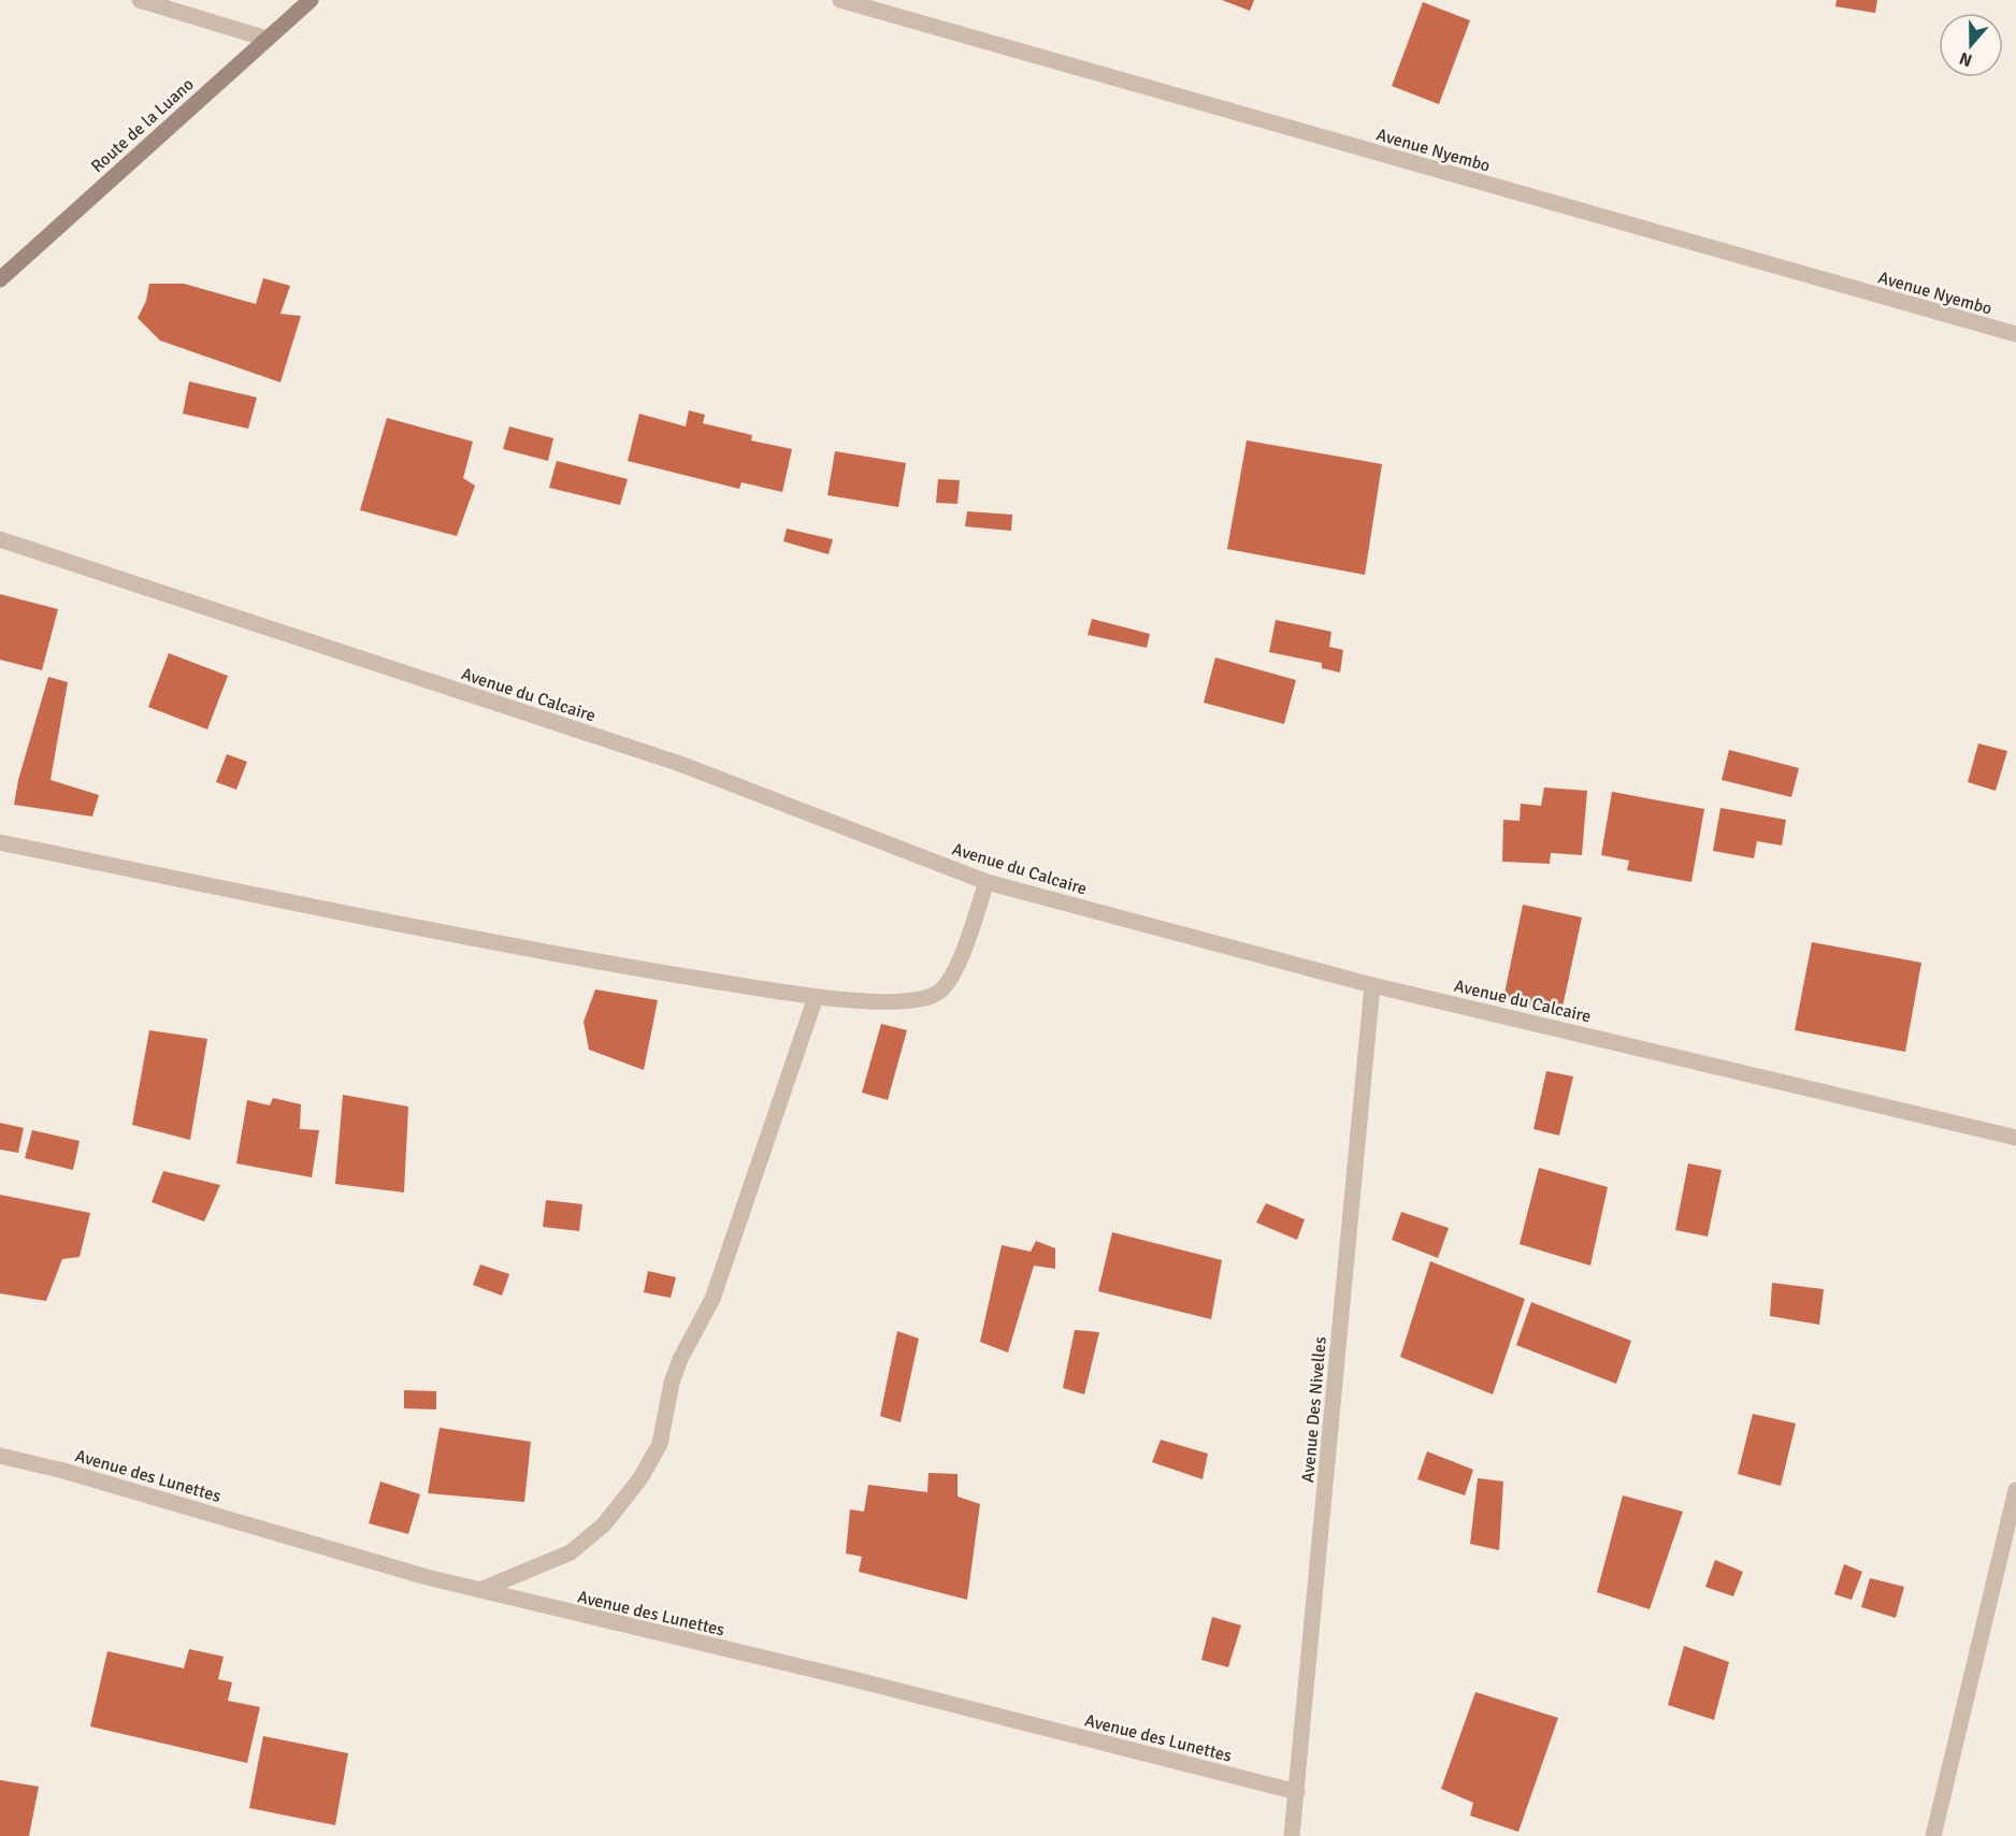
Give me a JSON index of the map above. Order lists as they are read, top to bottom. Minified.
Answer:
{"streets":{"street":["Route de la Luano","Avenue Nyembo","Avenue du Calcaire","Avenue Des Nivelles","Avenue des Lunettes"]},"crossings":[["Avenue du Calcaire","Avenue Des Nivelles"],["Avenue Des Nivelles","Avenue des Lunettes"]],"north":"bottom"}
